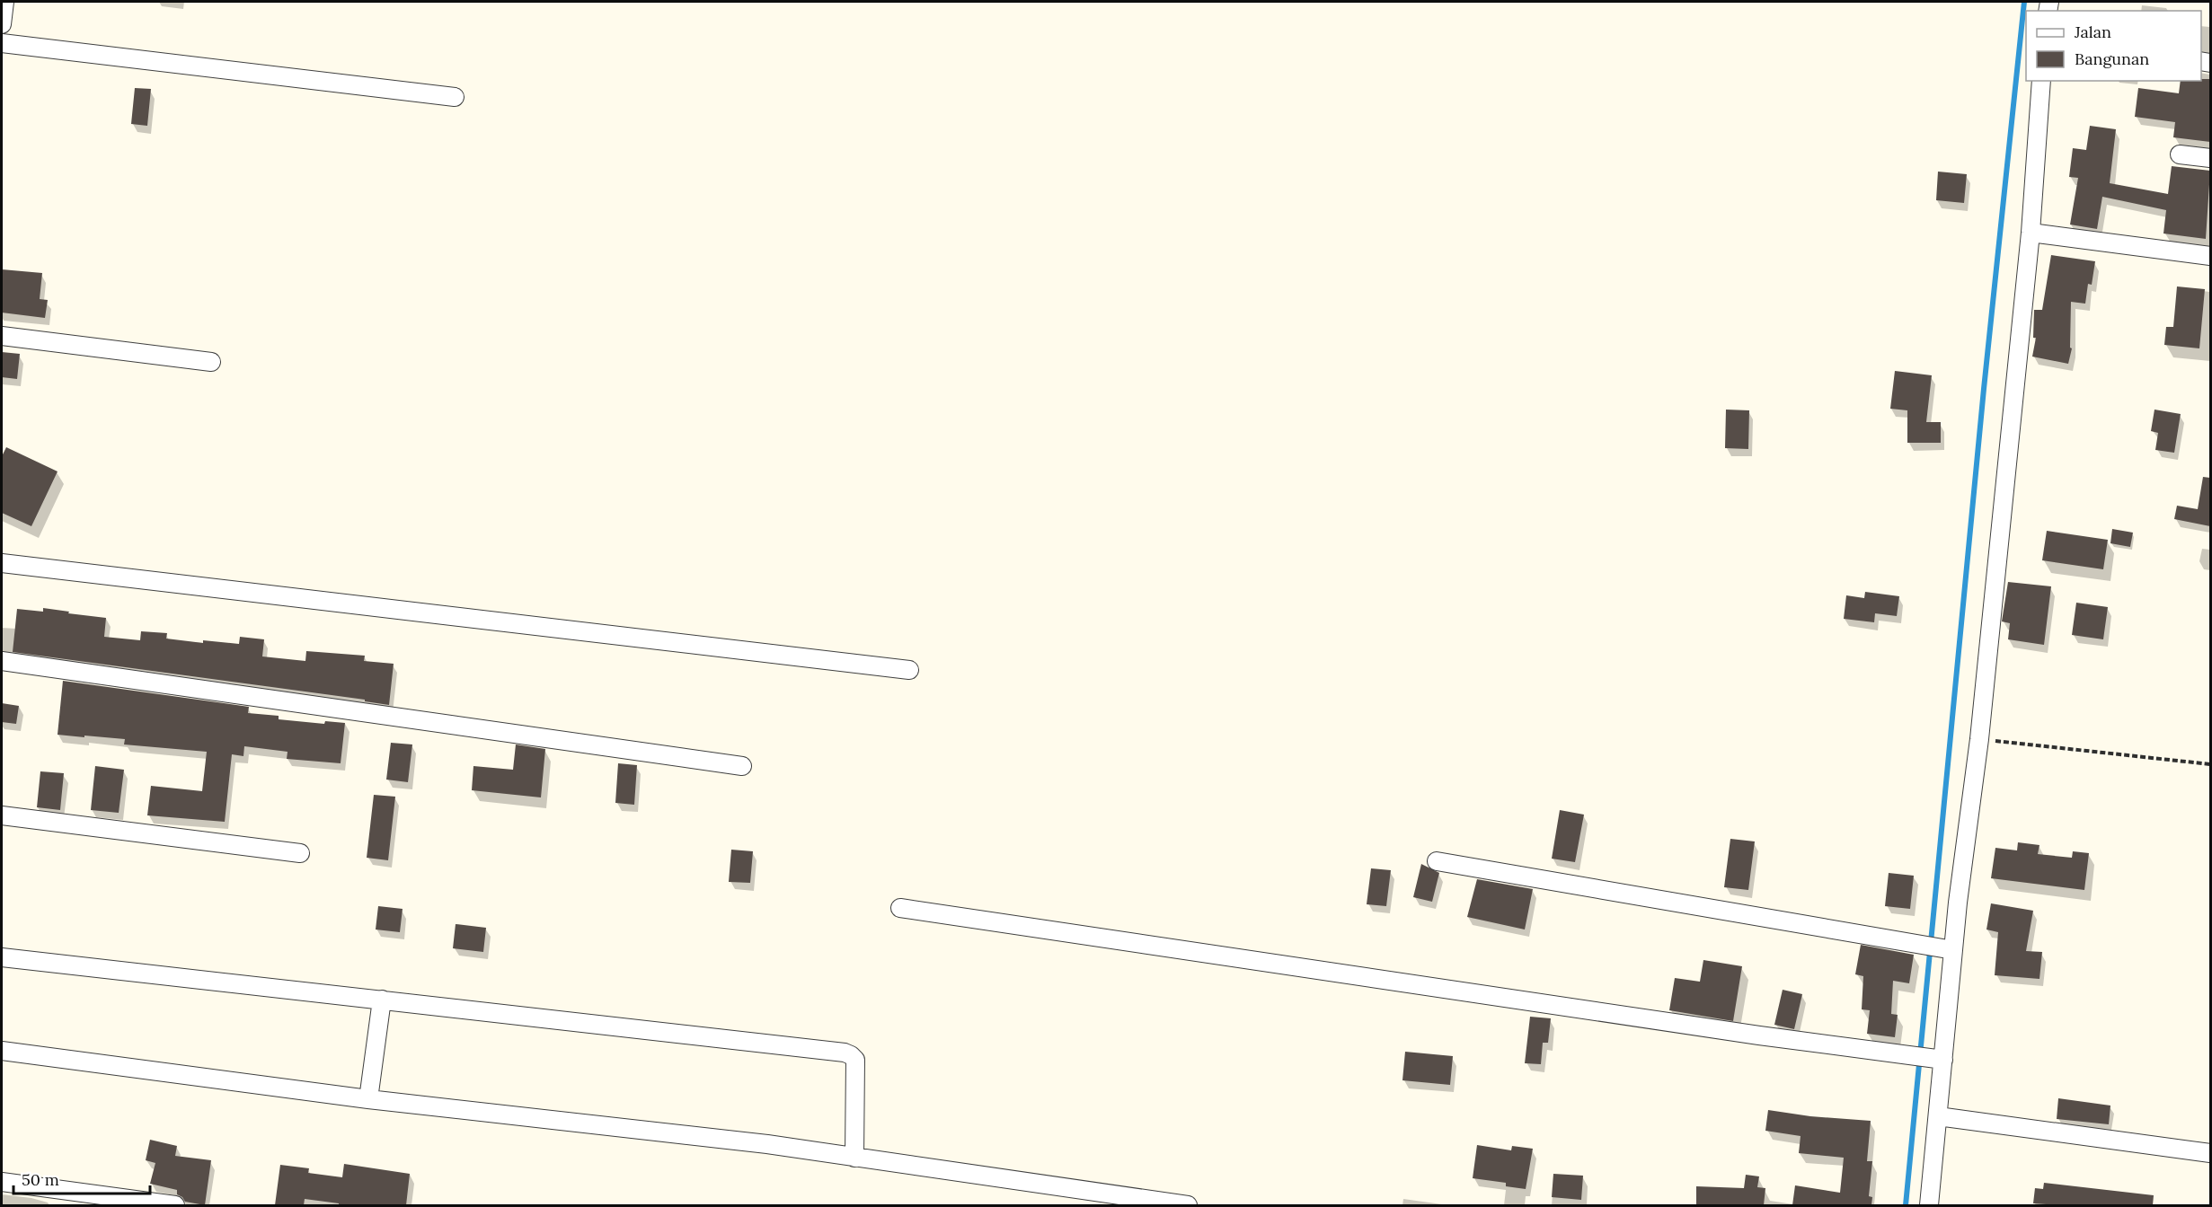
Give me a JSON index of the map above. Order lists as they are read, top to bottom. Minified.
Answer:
{"legend":["Jalan","Bangunan"],"scale_bar":"50 m"}
